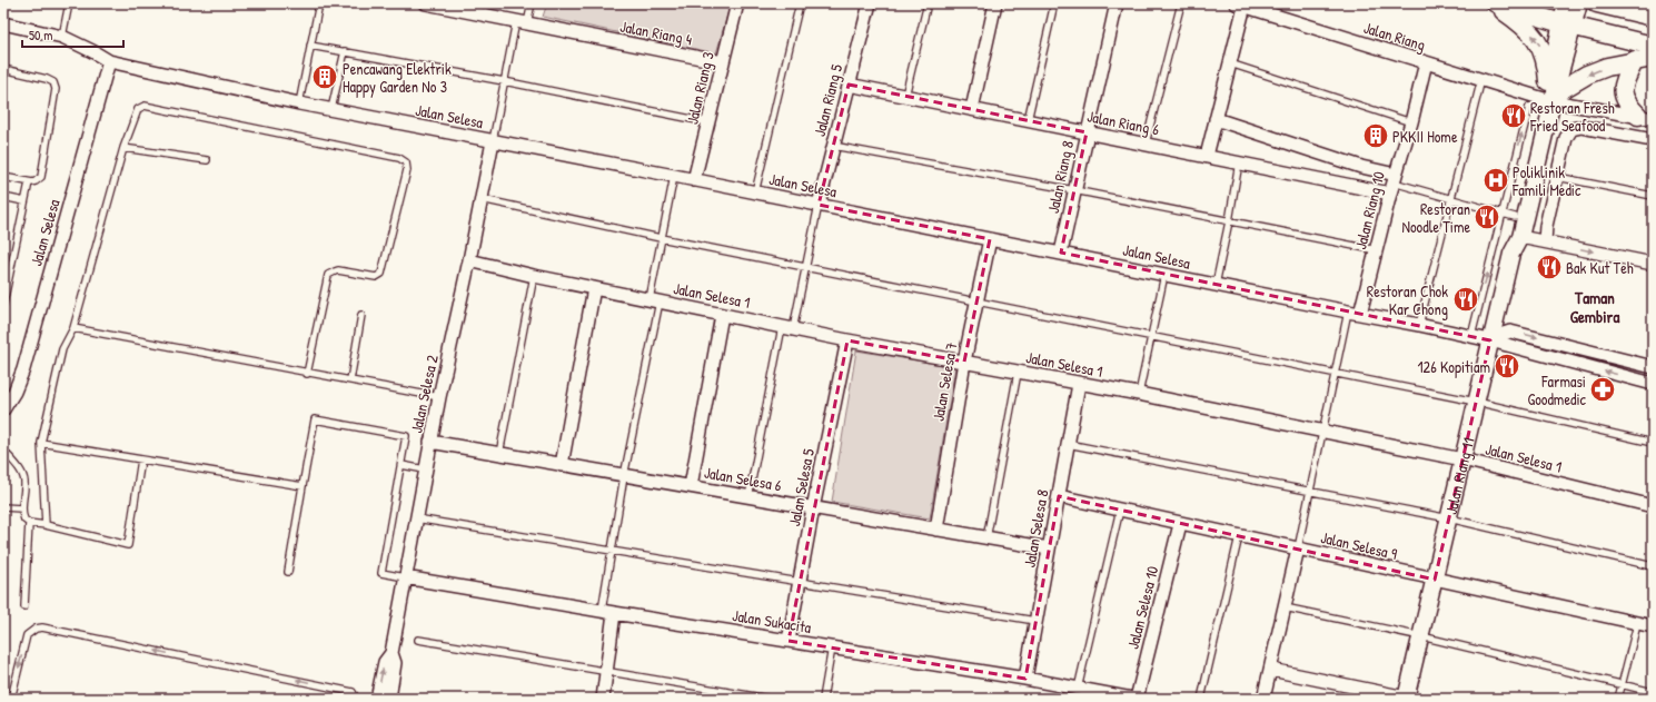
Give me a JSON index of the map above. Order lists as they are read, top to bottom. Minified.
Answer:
{"streets":{"street":["Jalan Riang 4","Jalan Riang","Jalan Riang 3","Jalan Riang 5","Jalan Selesa","Jalan Riang 6","Jalan Riang 8","Jalan Riang 10","Jalan Selesa 1","Jalan Selesa 7","Jalan Selesa 2","Jalan Riang 11","Jalan Selesa 6","Jalan Selesa 5","Jalan Selesa 8","Jalan Selesa 9","Jalan Selesa 10","Jalan Sukacita"]},"crossings":[["Jalan Riang 4","Jalan Riang 3"],["Jalan Riang","Jalan Riang 10"],["Jalan Riang","Jalan Riang 11"],["Jalan Riang 3","Jalan Selesa"],["Jalan Riang 5","Jalan Selesa"],["Jalan Riang 5","Jalan Riang 6"],["Jalan Selesa","Jalan Riang 8"],["Jalan Selesa","Jalan Riang 10"],["Jalan Selesa","Jalan Selesa 7"],["Jalan Selesa","Jalan Selesa 2"],["Jalan Selesa","Jalan Riang 11"],["Jalan Riang 6","Jalan Riang 8"],["Jalan Riang 6","Jalan Riang 10"],["Jalan Selesa 1","Jalan Selesa 7"],["Jalan Selesa 1","Jalan Selesa 2"],["Jalan Selesa 1","Jalan Riang 11"],["Jalan Selesa 1","Jalan Selesa 5"],["Jalan Selesa 1","Jalan Selesa 8"],["Jalan Selesa 7","Jalan Selesa 6"],["Jalan Selesa 2","Jalan Selesa 6"],["Jalan Selesa 2","Jalan Sukacita"],["Jalan Riang 11","Jalan Selesa 9"],["Jalan Selesa 6","Jalan Selesa 5"],["Jalan Selesa 6","Jalan Selesa 8"],["Jalan Selesa 5","Jalan Sukacita"],["Jalan Selesa 8","Jalan Selesa 9"],["Jalan Selesa 8","Jalan Sukacita"],["Jalan Selesa 9","Jalan Selesa 10"],["Jalan Selesa 10","Jalan Sukacita"]],"districts":["Taman Gembira"],"places":{"building":["Pencawang Elektrik Happy Garden No 3","PKKII Home"],"restaurant":["Restoran Fresh Fried Seafood","Restoran Noodle Time","Bak Kut Teh","Restoran Chok Kar Chong","126 Kopitiam"],"hospital":["Poliklinik Famili Medic"],"pharmacy":["Farmasi Goodmedic"]},"scale_bar":"50 m"}
